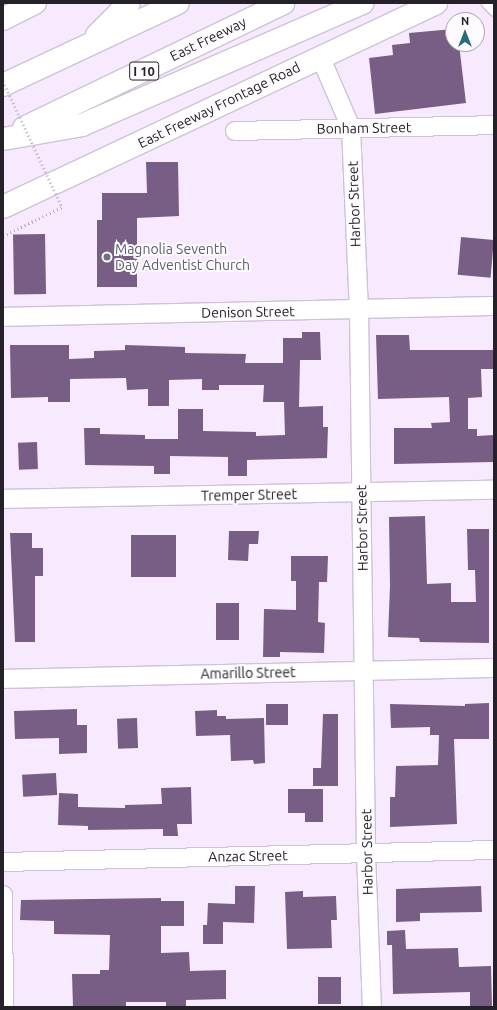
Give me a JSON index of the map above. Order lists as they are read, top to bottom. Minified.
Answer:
{"streets":{"main road":["East Freeway","I 10","East Freeway Frontage Road"],"street":["Bonham Street","Harbor Street","Denison Street","Tremper Street","Amarillo Street","Anzac Street"]},"crossings":[["East Freeway Frontage Road","Harbor Street"],["Bonham Street","Harbor Street"],["Harbor Street","Denison Street"],["Harbor Street","Tremper Street"],["Harbor Street","Amarillo Street"],["Harbor Street","Anzac Street"]],"places":["Magnolia Seventh Day Adventist Church"],"north":"top"}
